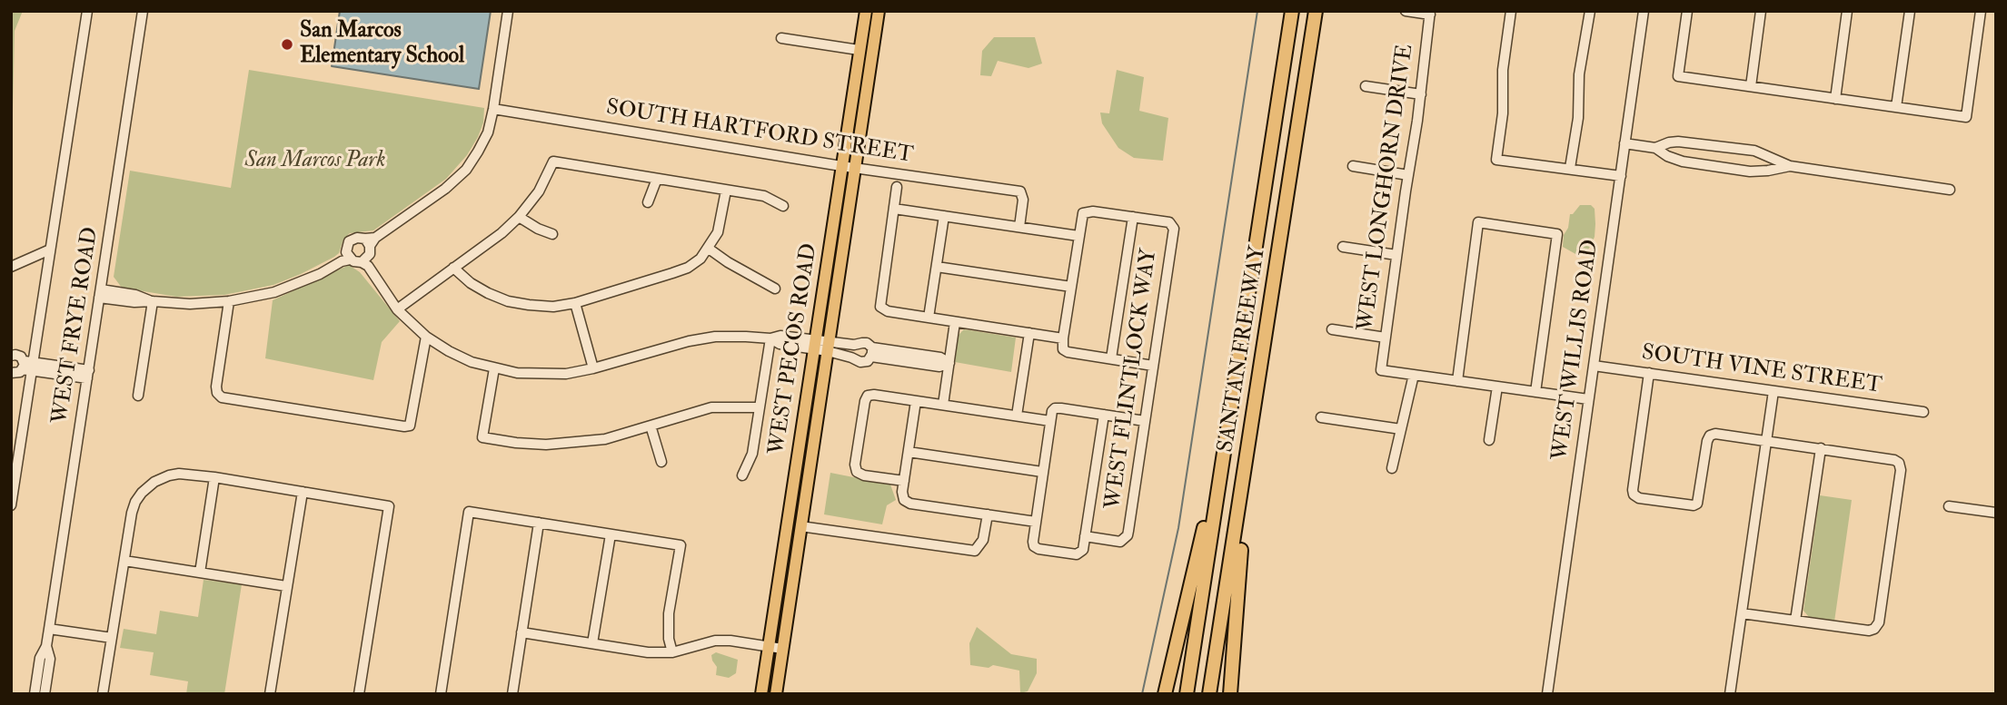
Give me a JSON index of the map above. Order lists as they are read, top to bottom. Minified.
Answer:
{"streets":{"highway":["SANTAN FREEWAY"],"main road":["WEST PECOS ROAD"],"street":["SOUTH HARTFORD STREET","WEST LONGHORN DRIVE","WEST FRYE ROAD","WEST WILLIS ROAD","SOUTH VINE STREET","WEST FLINTLOCK WAY"]},"crossings":[["SOUTH HARTFORD STREET","WEST PECOS ROAD"],["WEST WILLIS ROAD","SOUTH VINE STREET"]],"parks":["San Marcos Park"],"places":["San Marcos Elementary School"]}
